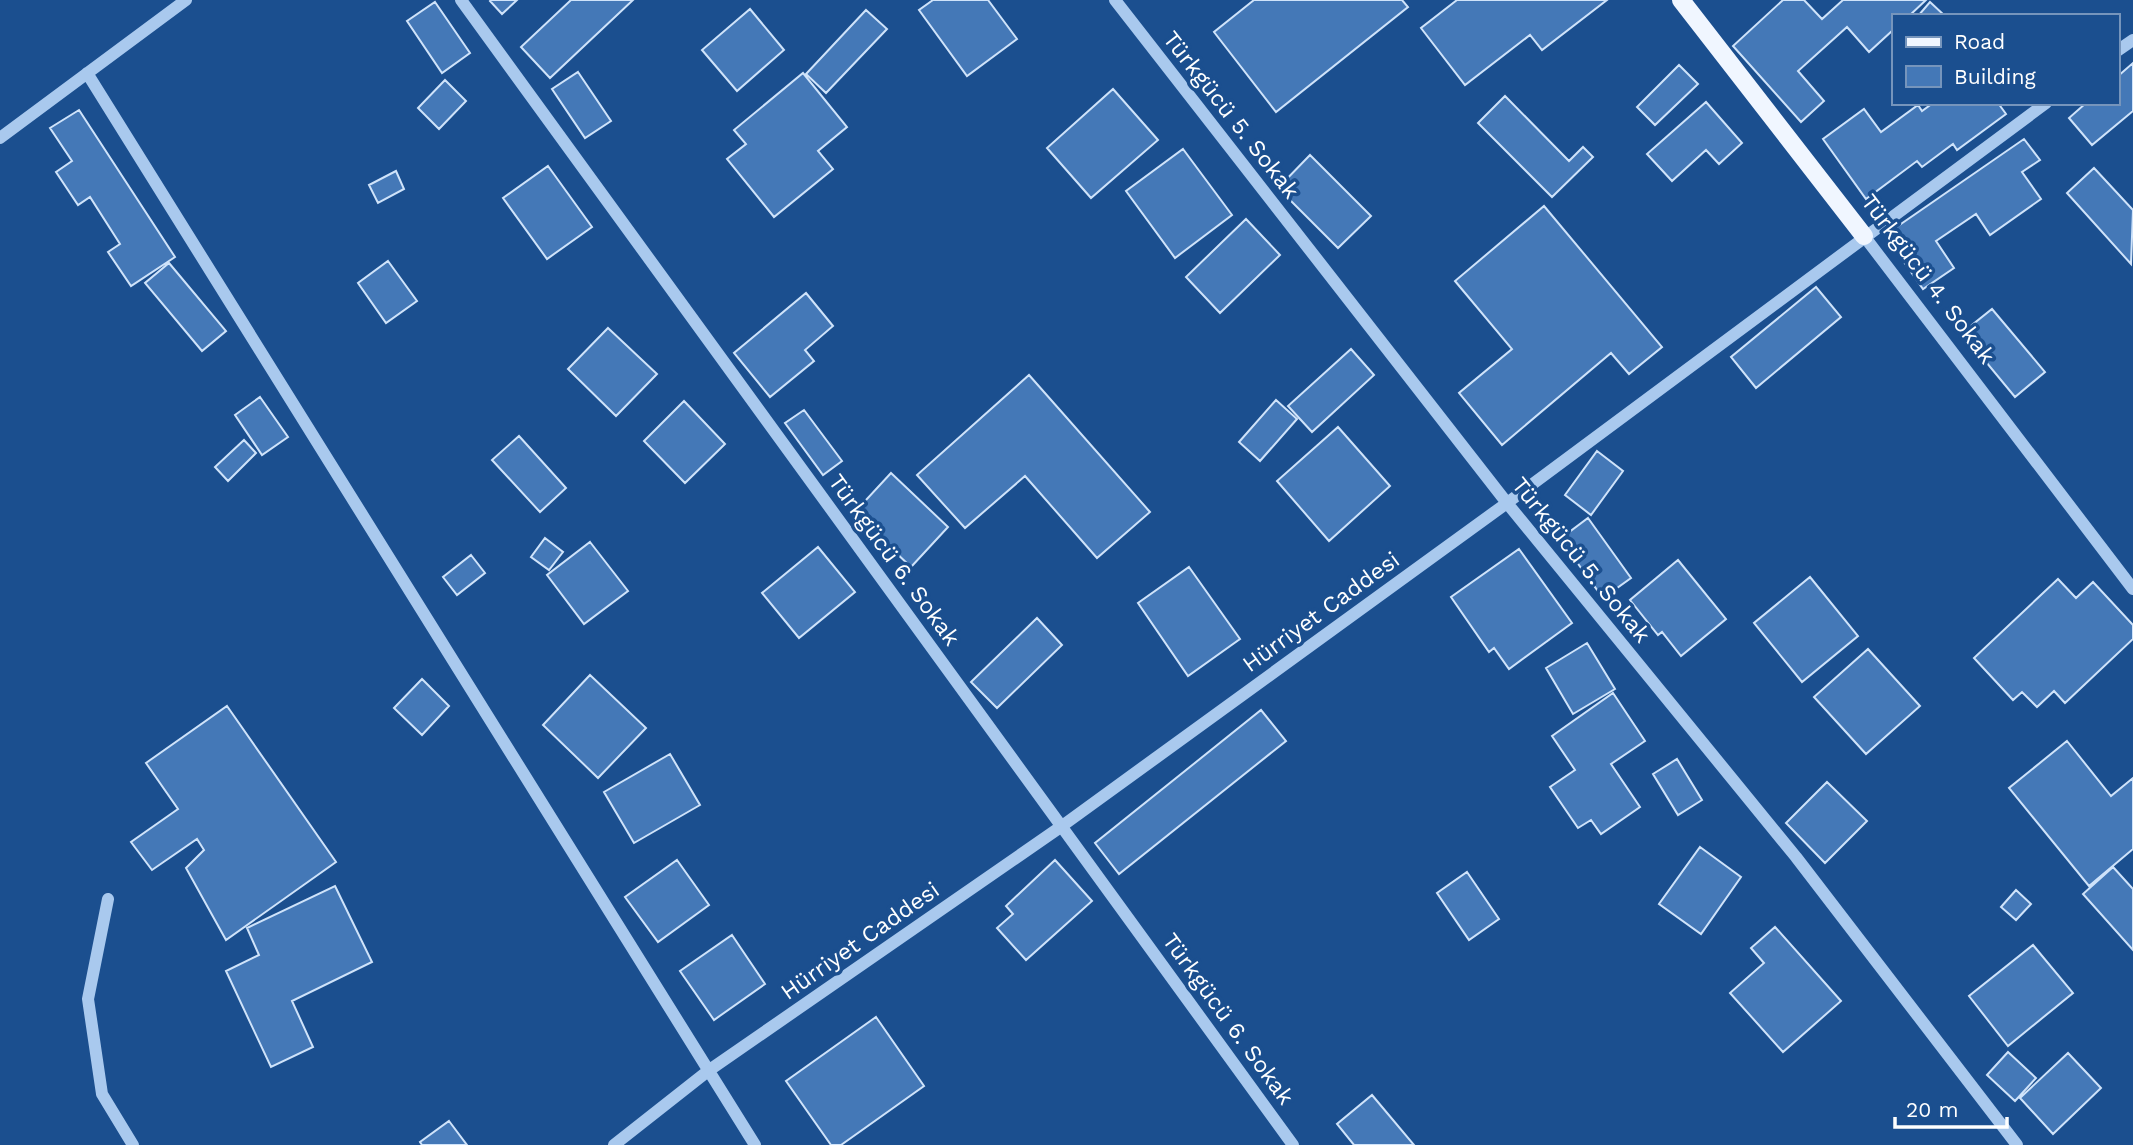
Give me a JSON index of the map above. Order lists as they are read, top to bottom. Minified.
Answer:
{"streets":{"main road":["Türkgücü 4. Sokak"],"street":["Türkgücü 5. Sokak","Türkgücü 6. Sokak","Hürriyet Caddesi"]},"crossings":[["Türkgücü 5. Sokak","Hürriyet Caddesi"],["Türkgücü 4. Sokak","Hürriyet Caddesi"],["Türkgücü 6. Sokak","Hürriyet Caddesi"]],"legend":["Road","Building"],"scale_bar":"20 m"}
